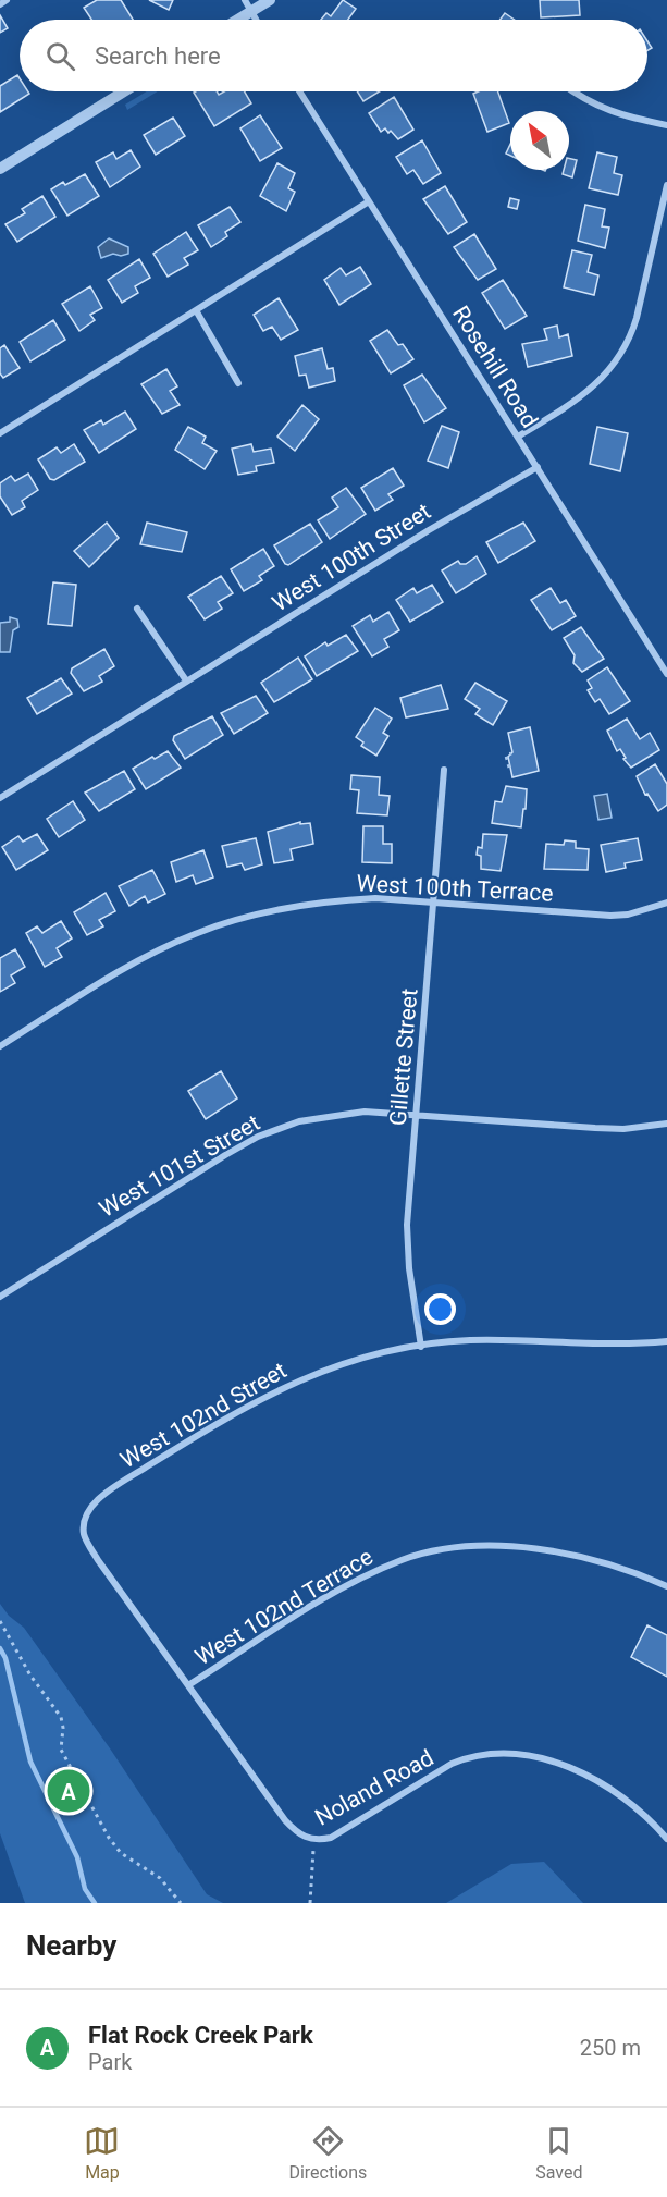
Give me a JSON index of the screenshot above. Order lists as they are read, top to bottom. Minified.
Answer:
{"streets":{"street":["Rosehill Road","West 100th Street","West 100th Terrace","Gillette Street","West 101st Street","West 102nd Street","West 102nd Terrace","Noland Road"]},"crossings":[["Rosehill Road","West 100th Street"],["West 100th Terrace","Gillette Street"],["Gillette Street","West 101st Street"],["Gillette Street","West 102nd Street"],["West 102nd Street","Noland Road"],["West 102nd Terrace","Noland Road"]],"north":"top left","page":{"search":"Search here","pins":"A","heading":"Nearby","list":[{"mark":"A","name":"Flat Rock Creek Park","note":"Park","value":"250 m"}],"nav":["Map","Directions","Saved"]}}
